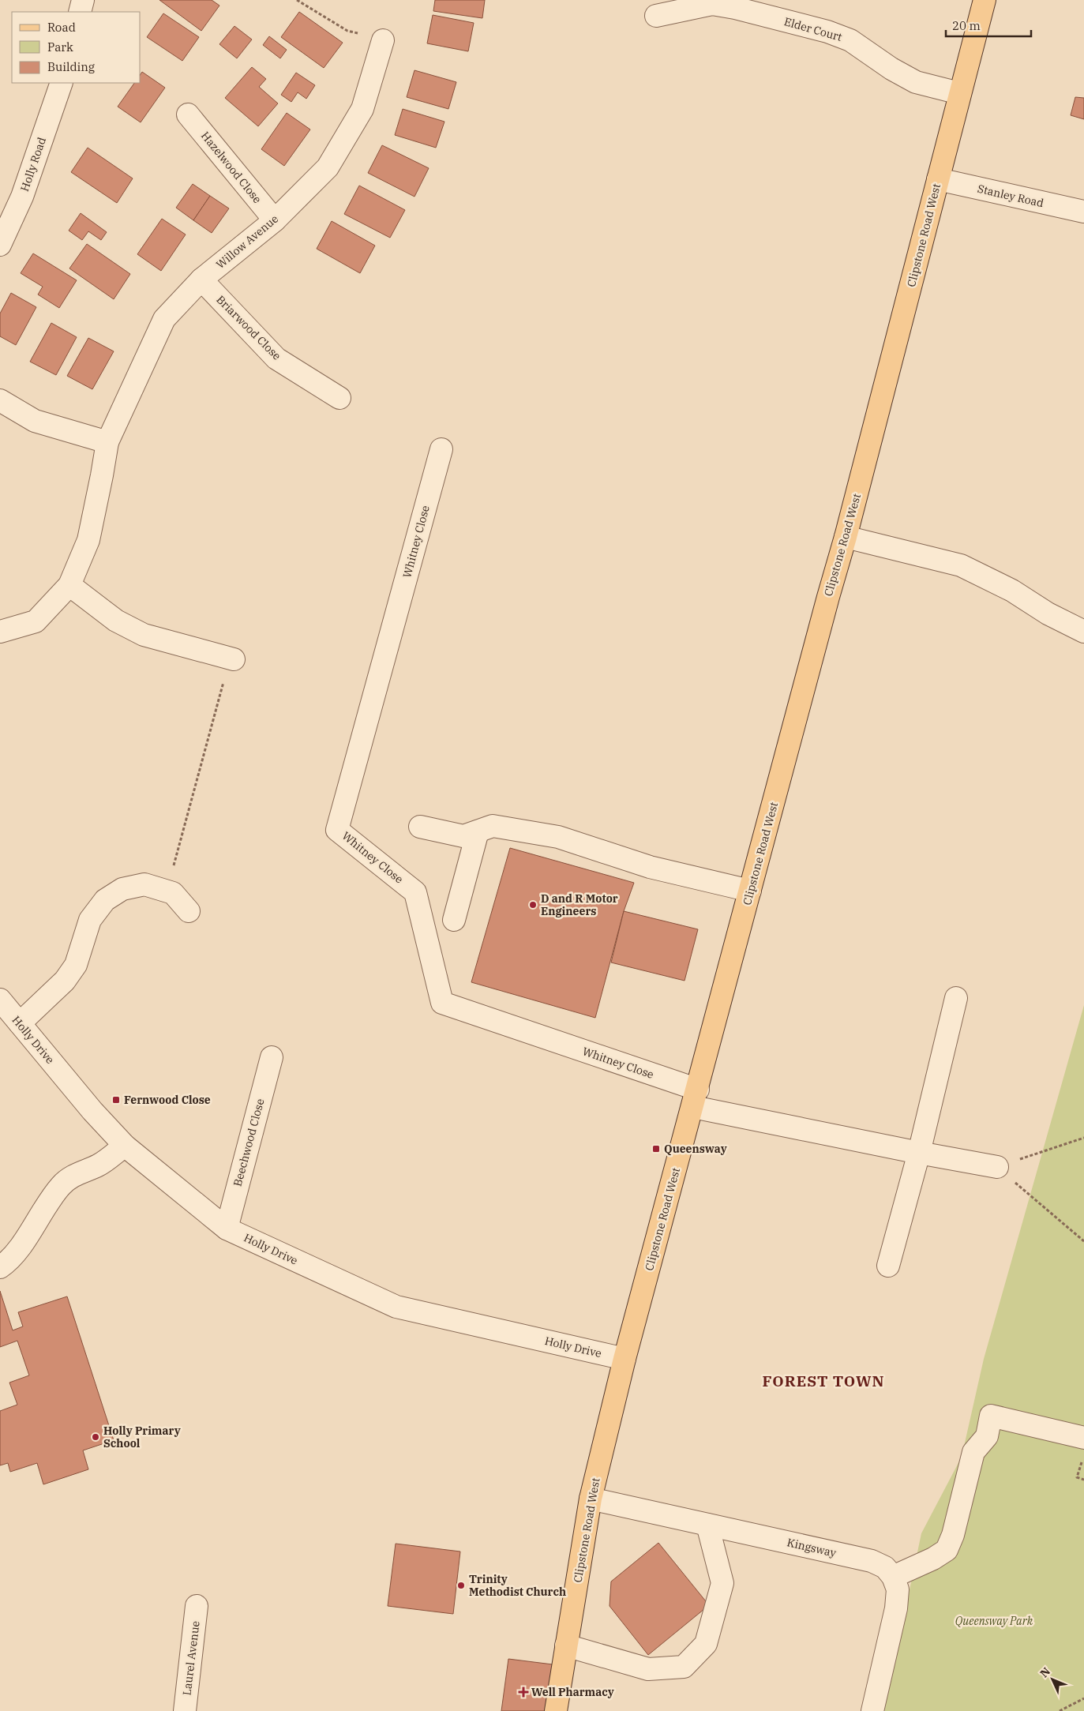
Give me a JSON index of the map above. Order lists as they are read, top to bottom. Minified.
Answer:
{"streets":{"main road":["Clipstone Road West"],"street":["Elder Court","Holly Road","Hazelwood Close","Stanley Road","Willow Avenue","Briarwood Close","Whitney Close","Holly Drive","Beechwood Close","Kingsway","Laurel Avenue"]},"crossings":[["Elder Court","Clipstone Road West"],["Hazelwood Close","Willow Avenue"],["Stanley Road","Clipstone Road West"],["Clipstone Road West","Whitney Close"],["Clipstone Road West","Holly Drive"],["Clipstone Road West","Kingsway"],["Willow Avenue","Briarwood Close"],["Holly Drive","Beechwood Close"]],"districts":["FOREST TOWN"],"parks":["Queensway Park"],"places":{"other":["D and R Motor Engineers","Holly Primary School","Trinity Methodist Church"],"transit":["Fernwood Close","Queensway"],"health":["Well Pharmacy"]},"legend":["Road","Park","Building"],"scale_bar":"20 m","north":"top left"}
